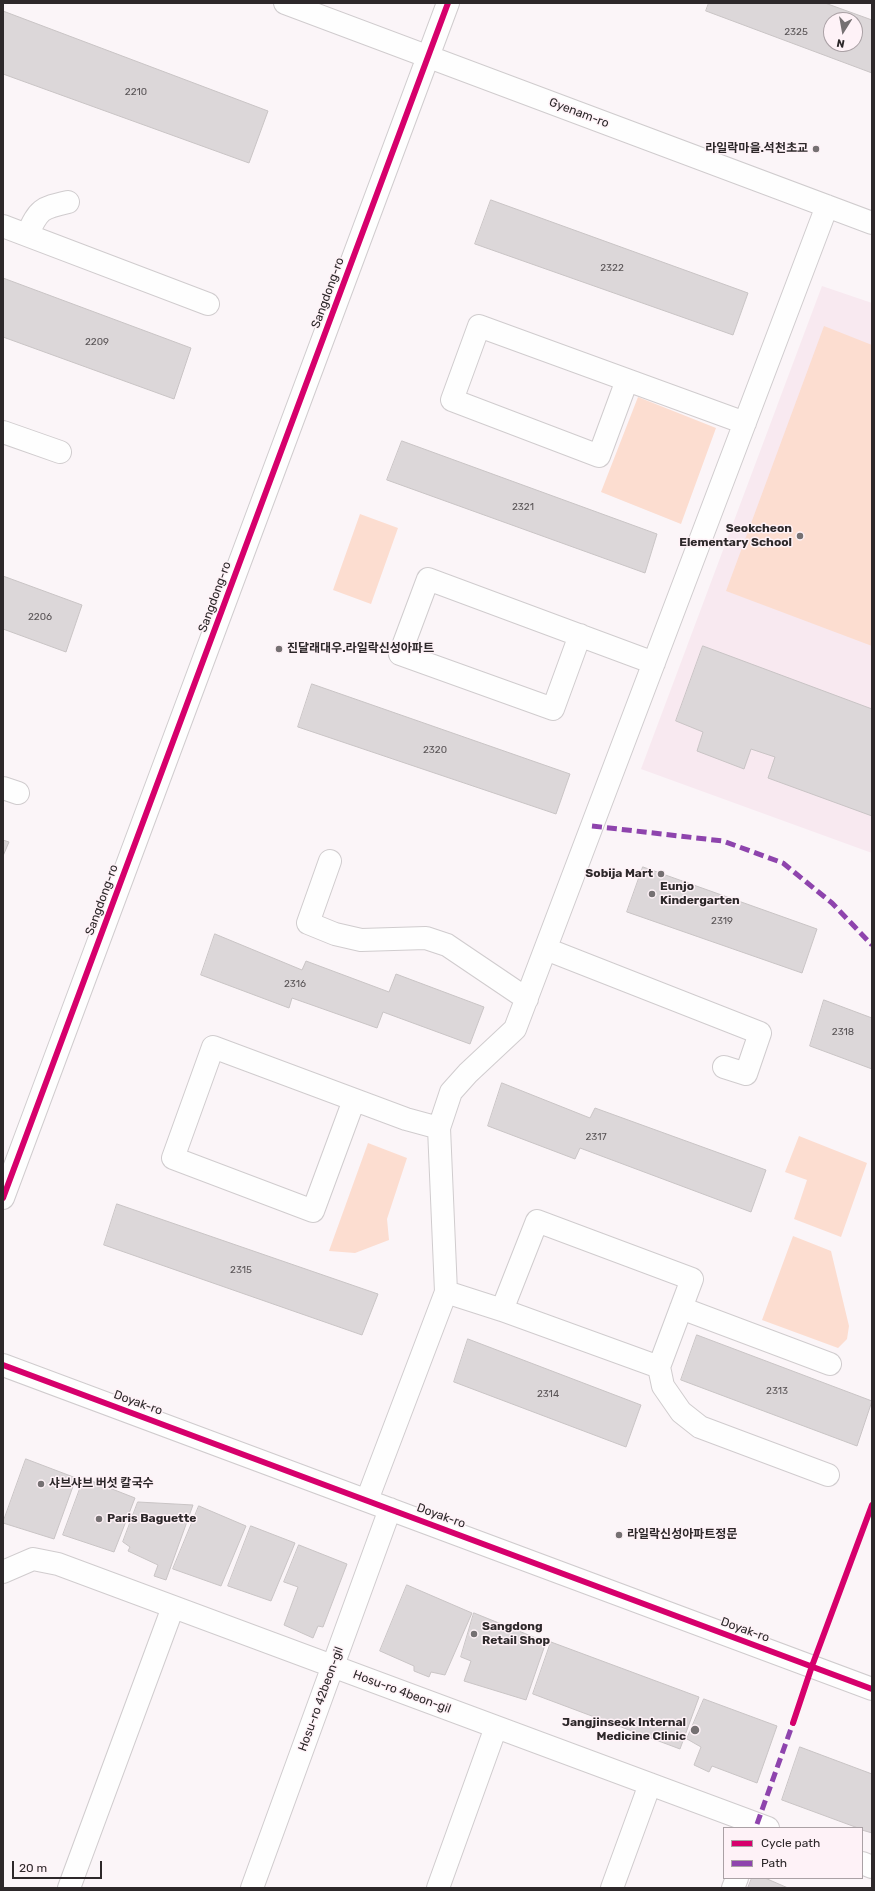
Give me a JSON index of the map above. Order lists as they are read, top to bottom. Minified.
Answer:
{"streets":{"street":["Gyenam-ro","Sangdong-ro","Doyak-ro","Hosu-ro 4beon-gil","Hosu-ro 42beon-gil"]},"crossings":[["Gyenam-ro","Sangdong-ro"],["Doyak-ro","Hosu-ro 42beon-gil"],["Hosu-ro 4beon-gil","Hosu-ro 42beon-gil"]],"places":["라일락마을.석천초교","Seokcheon Elementary School","진달래대우.라일락신성아파트","Sobija Mart","Eunjo Kindergarten","샤브샤브 버섯 칼국수","Paris Baguette","라일락신성아파트정문","Sangdong Retail Shop","Jangjinseok Internal Medicine Clinic"],"house_numbers":["2325","2210","2322","2209","2321","2206","2320","2319","2316","2318","2317","2315","2313","2314"],"legend":["Cycle path","Path"],"scale_bar":"20 m","north":"bottom"}
